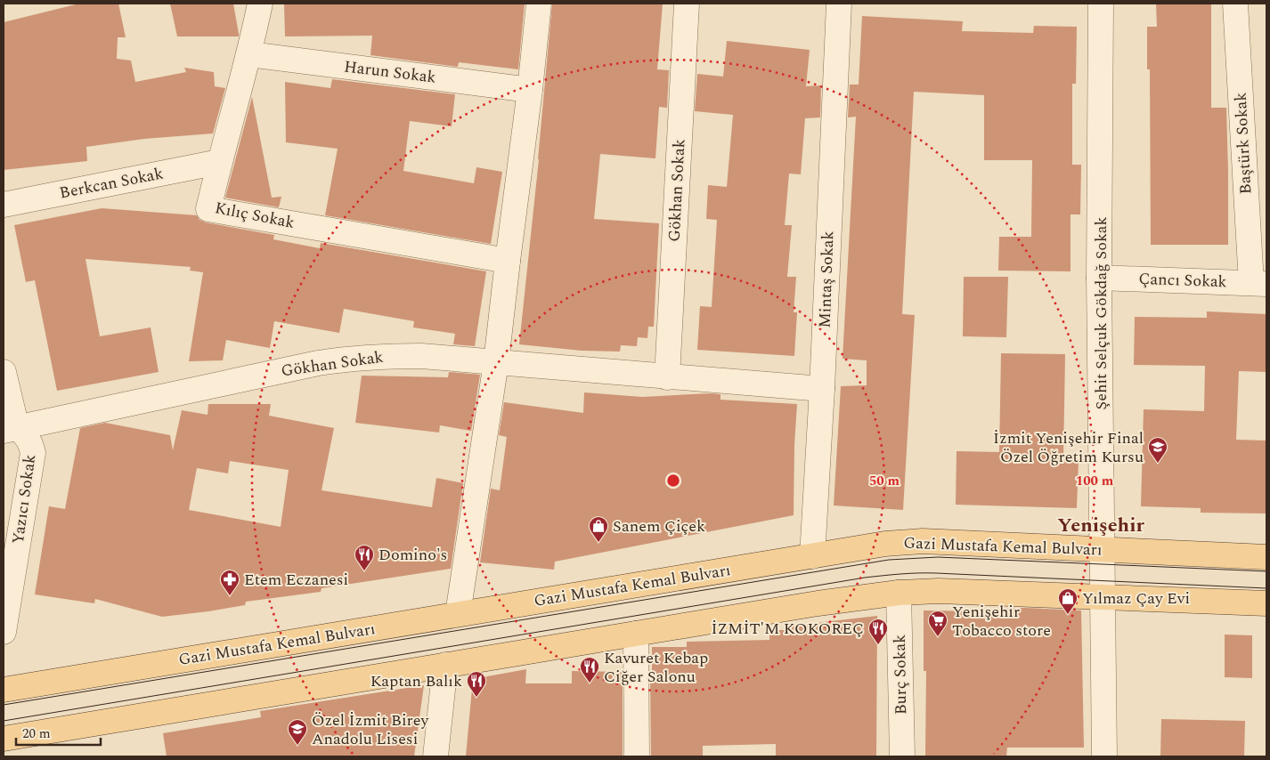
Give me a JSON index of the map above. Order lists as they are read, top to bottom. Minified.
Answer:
{"streets":{"main road":["Gazi Mustafa Kemal Bulvarı"],"street":["Harun Sokak","Baştürk Sokak","Berkcan Sokak","Gökhan Sokak","Kılıç Sokak","Mintaş Sokak","Çancı Sokak","Şehit Selçuk Gökdağ Sokak","Yazıcı Sokak","Burç Sokak"]},"crossings":[["Harun Sokak","Kılıç Sokak"],["Baştürk Sokak","Çancı Sokak"],["Berkcan Sokak","Kılıç Sokak"],["Gökhan Sokak","Mintaş Sokak"],["Gökhan Sokak","Yazıcı Sokak"],["Mintaş Sokak","Gazi Mustafa Kemal Bulvarı"],["Çancı Sokak","Şehit Selçuk Gökdağ Sokak"],["Şehit Selçuk Gökdağ Sokak","Gazi Mustafa Kemal Bulvarı"]],"districts":["Yenişehir"],"places":{"school or university":["İzmit Yenişehir Final Özel Öğretim Kursu","Özel İzmit Birey Anadolu Lisesi"],"shop":["Sanem Çiçek","Yılmaz Çay Evi"],"restaurant":["Domino's","İZMİT'M KOKOREÇ","Kavuret Kebap Ciğer Salonu","Kaptan Balık"],"pharmacy":["Etem Eczanesi"],"supermarket":["Yenişehir Tobacco store"]},"scale_bar":"20 m","rings":["50 m","100 m"]}
